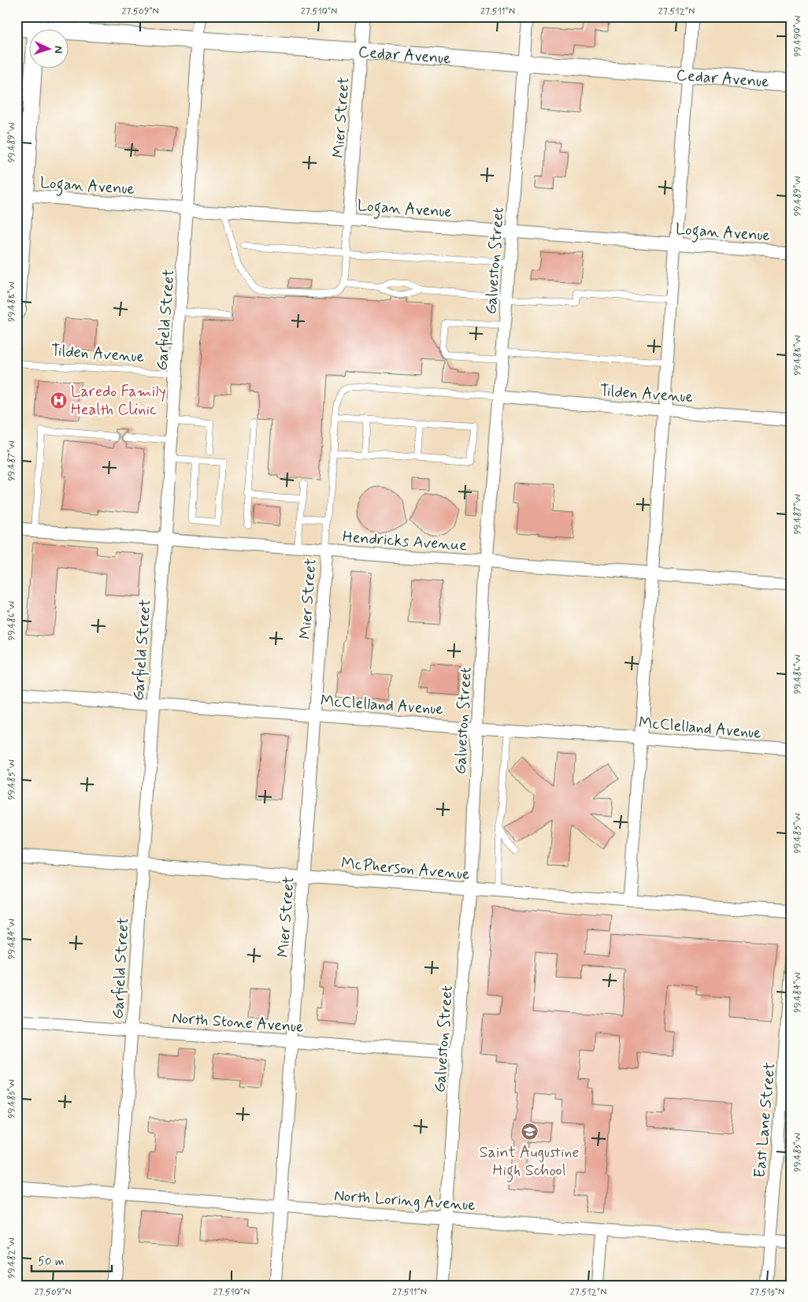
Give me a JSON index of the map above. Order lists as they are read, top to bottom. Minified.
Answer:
{"streets":{"street":["Cedar Avenue","Mier Street","Logan Avenue","Galveston Street","Garfield Street","Tilden Avenue","Hendricks Avenue","McClelland Avenue","McPherson Avenue","North Stone Avenue","East Lane Street","North Loring Avenue"]},"crossings":[["Cedar Avenue","Mier Street"],["Cedar Avenue","Galveston Street"],["Cedar Avenue","Garfield Street"],["Mier Street","Logan Avenue"],["Mier Street","Hendricks Avenue"],["Mier Street","McClelland Avenue"],["Mier Street","McPherson Avenue"],["Mier Street","North Stone Avenue"],["Mier Street","North Loring Avenue"],["Logan Avenue","Galveston Street"],["Logan Avenue","Garfield Street"],["Galveston Street","Tilden Avenue"],["Galveston Street","Hendricks Avenue"],["Galveston Street","McClelland Avenue"],["Galveston Street","McPherson Avenue"],["Galveston Street","North Stone Avenue"],["Galveston Street","North Loring Avenue"],["Garfield Street","Tilden Avenue"],["Garfield Street","Hendricks Avenue"],["Garfield Street","McClelland Avenue"],["Garfield Street","McPherson Avenue"],["Garfield Street","North Stone Avenue"],["Garfield Street","North Loring Avenue"],["East Lane Street","North Loring Avenue"]],"places":{"hospital":["Laredo Family Health Clinic"],"school or university":["Saint Augustine High School"]},"scale_bar":"50 m","north":"right","coordinates":["27.509°N","27.510°N","27.511°N","27.512°N","99.490°W","99.489°W","99.488°W","99.487°W","99.486°W","99.485°W","99.484°W","99.483°W","99.482°W","27.513°N"]}
